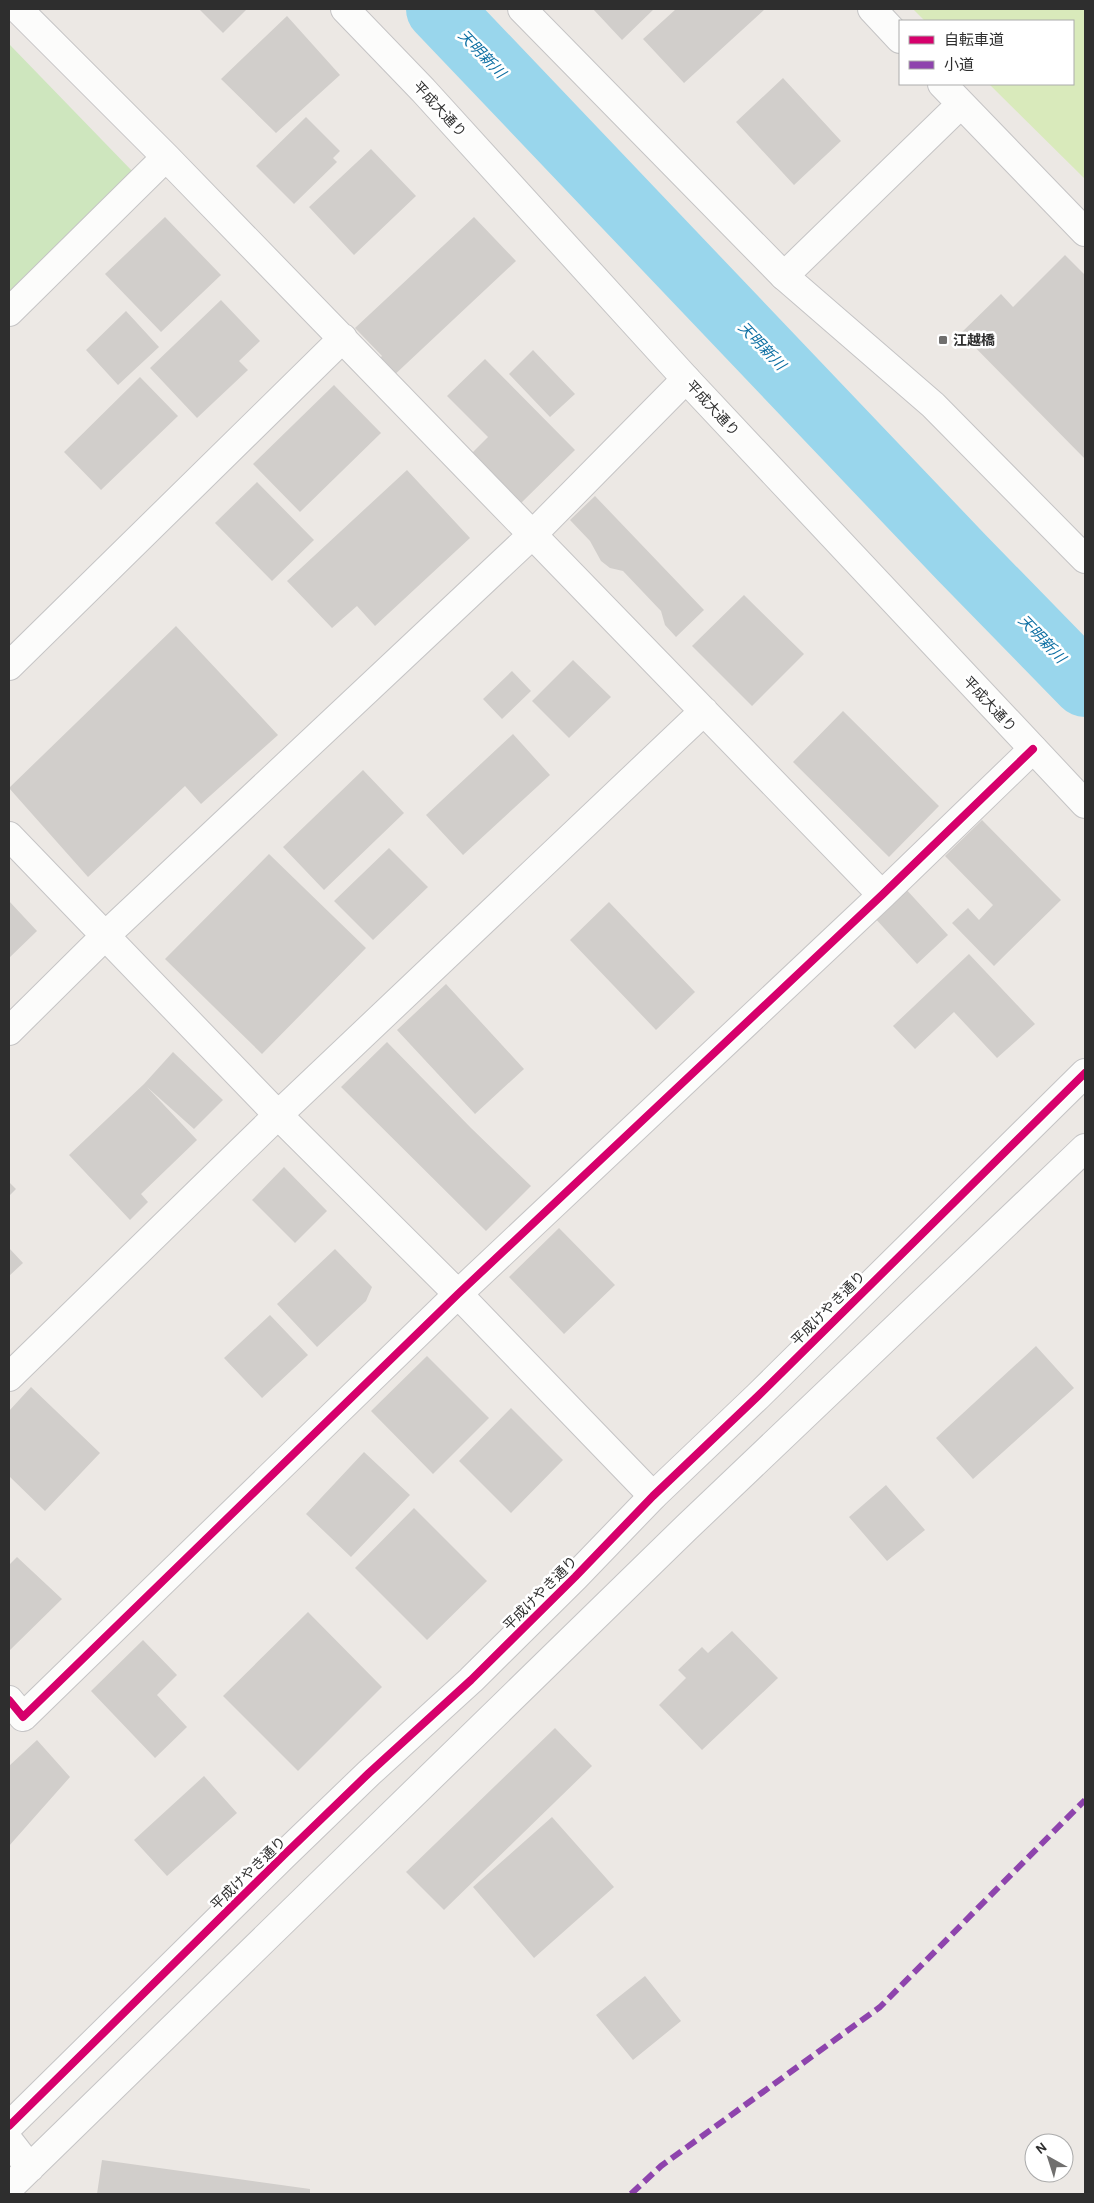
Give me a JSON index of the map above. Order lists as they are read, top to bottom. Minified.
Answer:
{"streets":{"street":["平成大通り","平成けやき通り"]},"water":["天明新川"],"places":{"transit":["江越橋"]},"legend":["自転車道","小道"],"north":"top left"}
